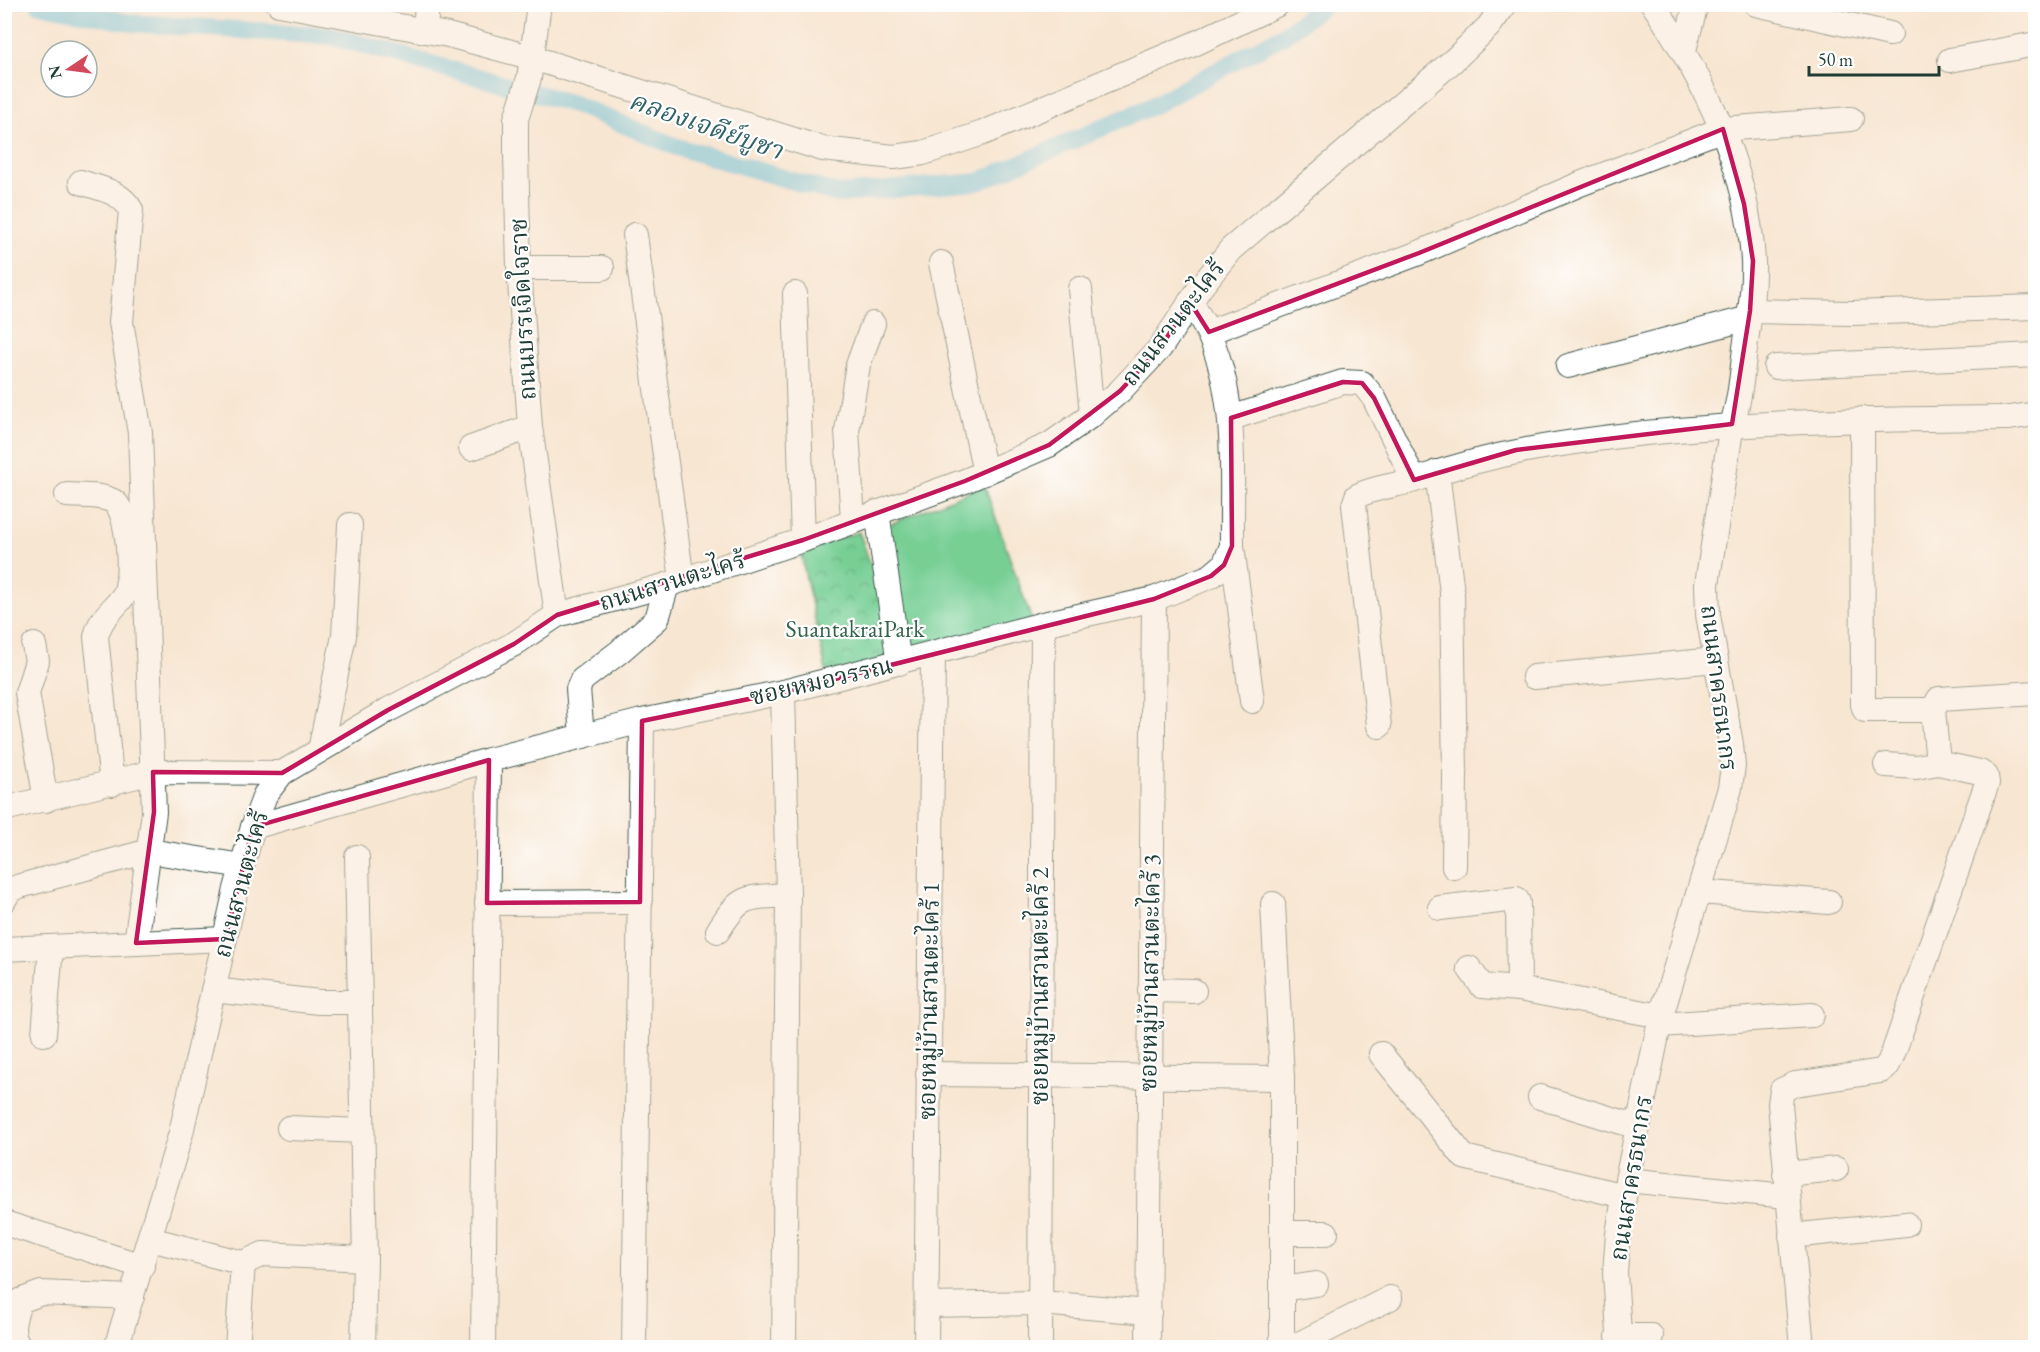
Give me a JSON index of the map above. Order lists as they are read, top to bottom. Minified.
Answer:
{"streets":{"street":["ถนนบรรเจิดใจราช","ถนนสวนตะไคร้","ซอยหมอวรรณ","ถนนสาครธนากร","ซอยหมู่บ้านสวนตะไคร้ 3","ซอยหมู่บ้านสวนตะไคร้ 2","ซอยหมู่บ้านสวนตะไคร้ 1"]},"crossings":[["ถนนบรรเจิดใจราช","ถนนสวนตะไคร้"],["ถนนสวนตะไคร้","ซอยหมอวรรณ"],["ซอยหมอวรรณ","ซอยหมู่บ้านสวนตะไคร้ 3"],["ซอยหมอวรรณ","ซอยหมู่บ้านสวนตะไคร้ 2"],["ซอยหมอวรรณ","ซอยหมู่บ้านสวนตะไคร้ 1"]],"water":["คลองเจดีย์บูชา"],"parks":["SuantakraiPark"],"scale_bar":"50 m","north":"left"}
